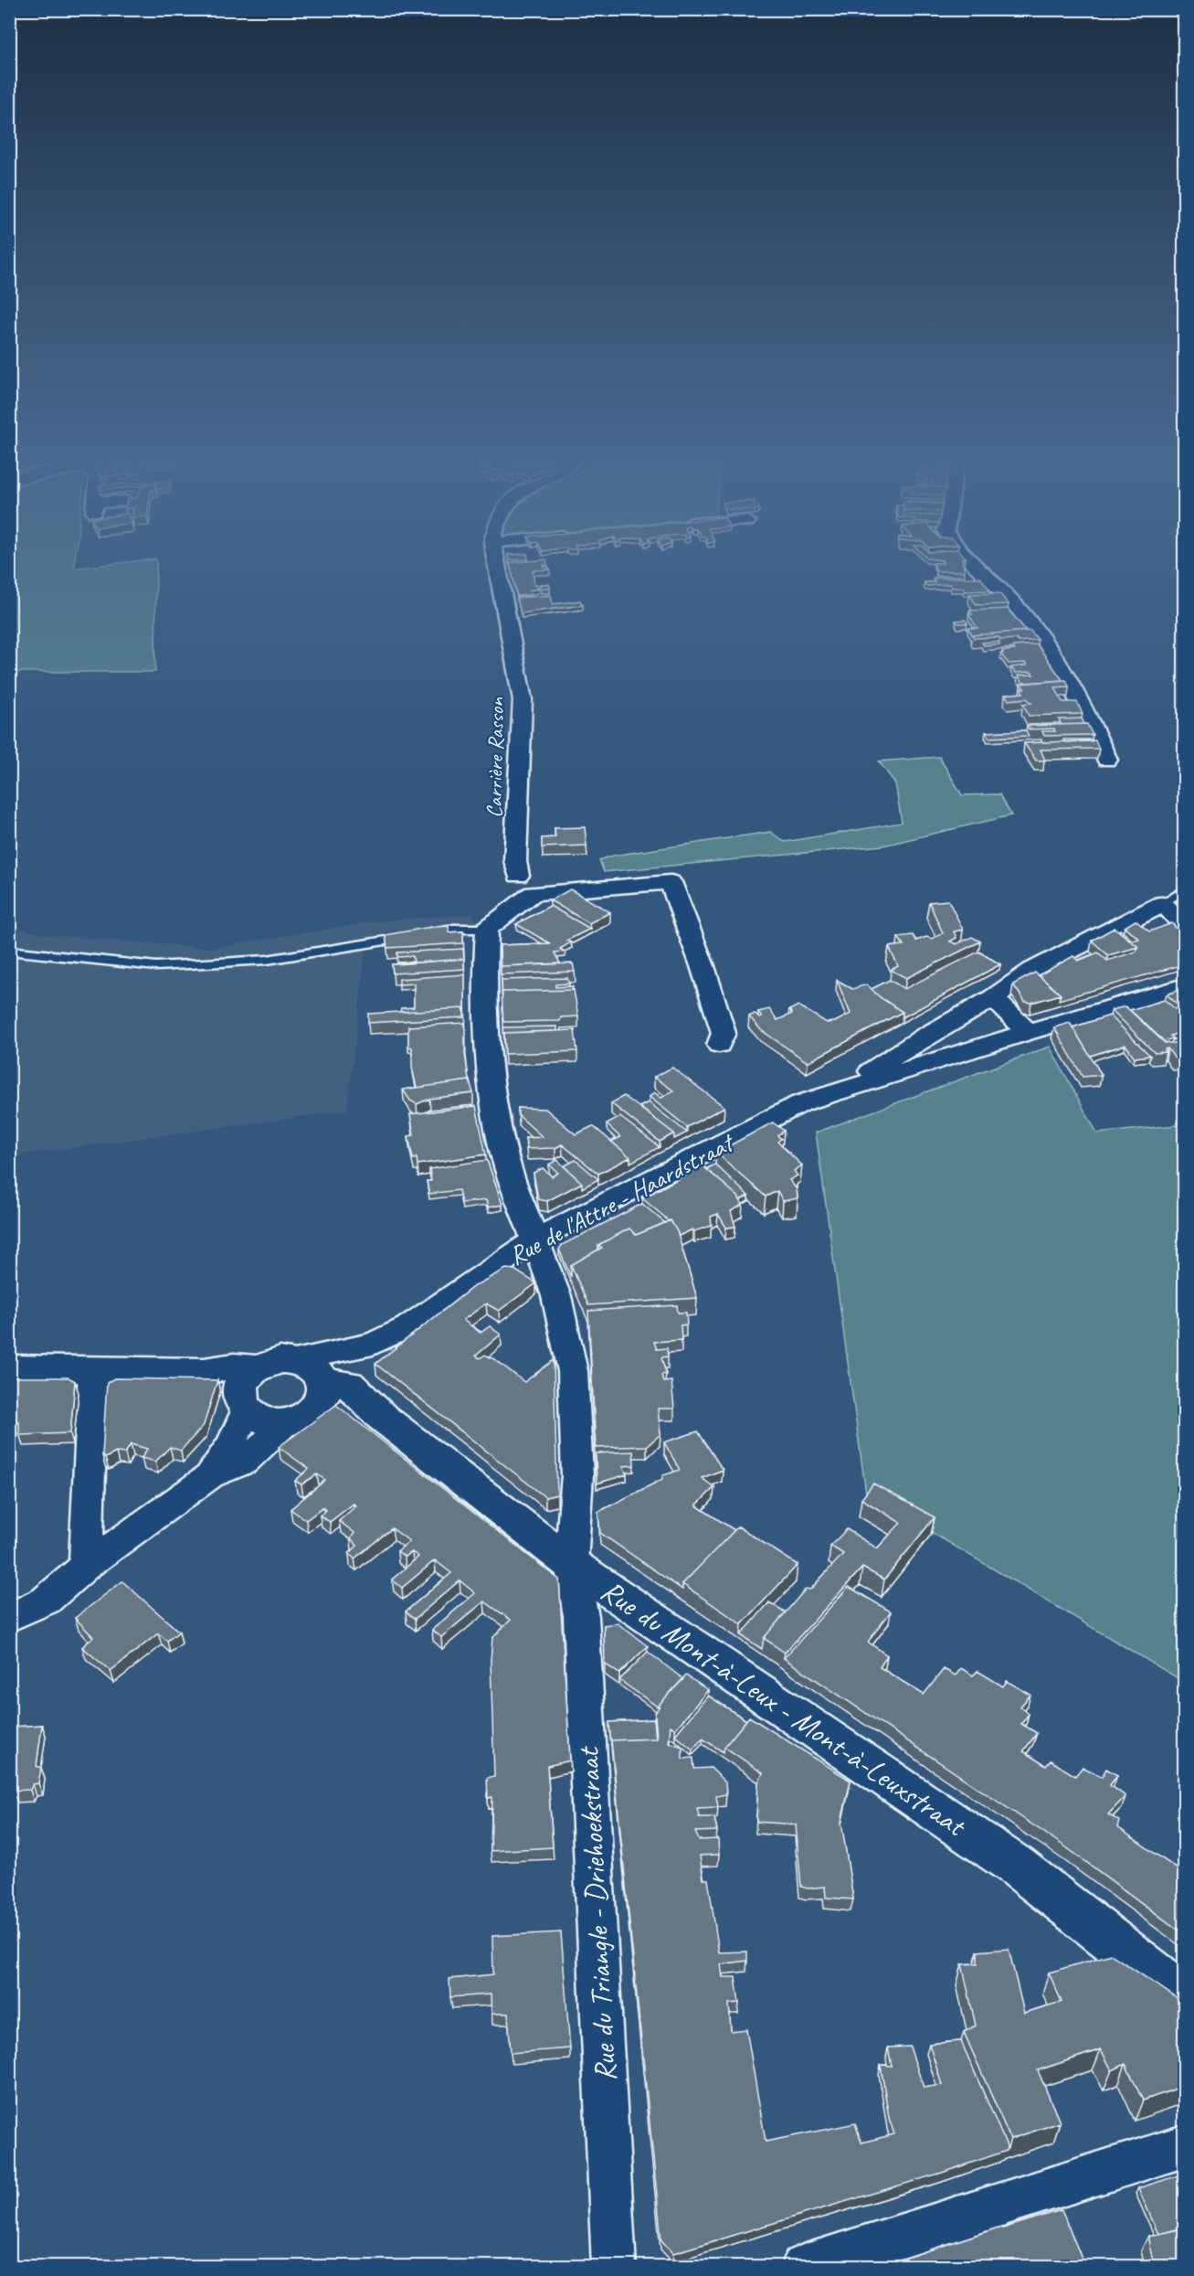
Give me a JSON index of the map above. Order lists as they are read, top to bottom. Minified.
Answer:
{"streets":{"main road":["Rue du Mont-à-Leux - Mont-à-Leuxstraat"],"street":["Carrière Rasson","Rue de l'Attre - Haardstraat","Rue du Triangle - Driehoekstraat"]},"crossings":[["Rue de l'Attre - Haardstraat","Rue du Mont-à-Leux - Mont-à-Leuxstraat"],["Rue de l'Attre - Haardstraat","Rue du Triangle - Driehoekstraat"],["Rue du Mont-à-Leux - Mont-à-Leuxstraat","Rue du Triangle - Driehoekstraat"]]}
